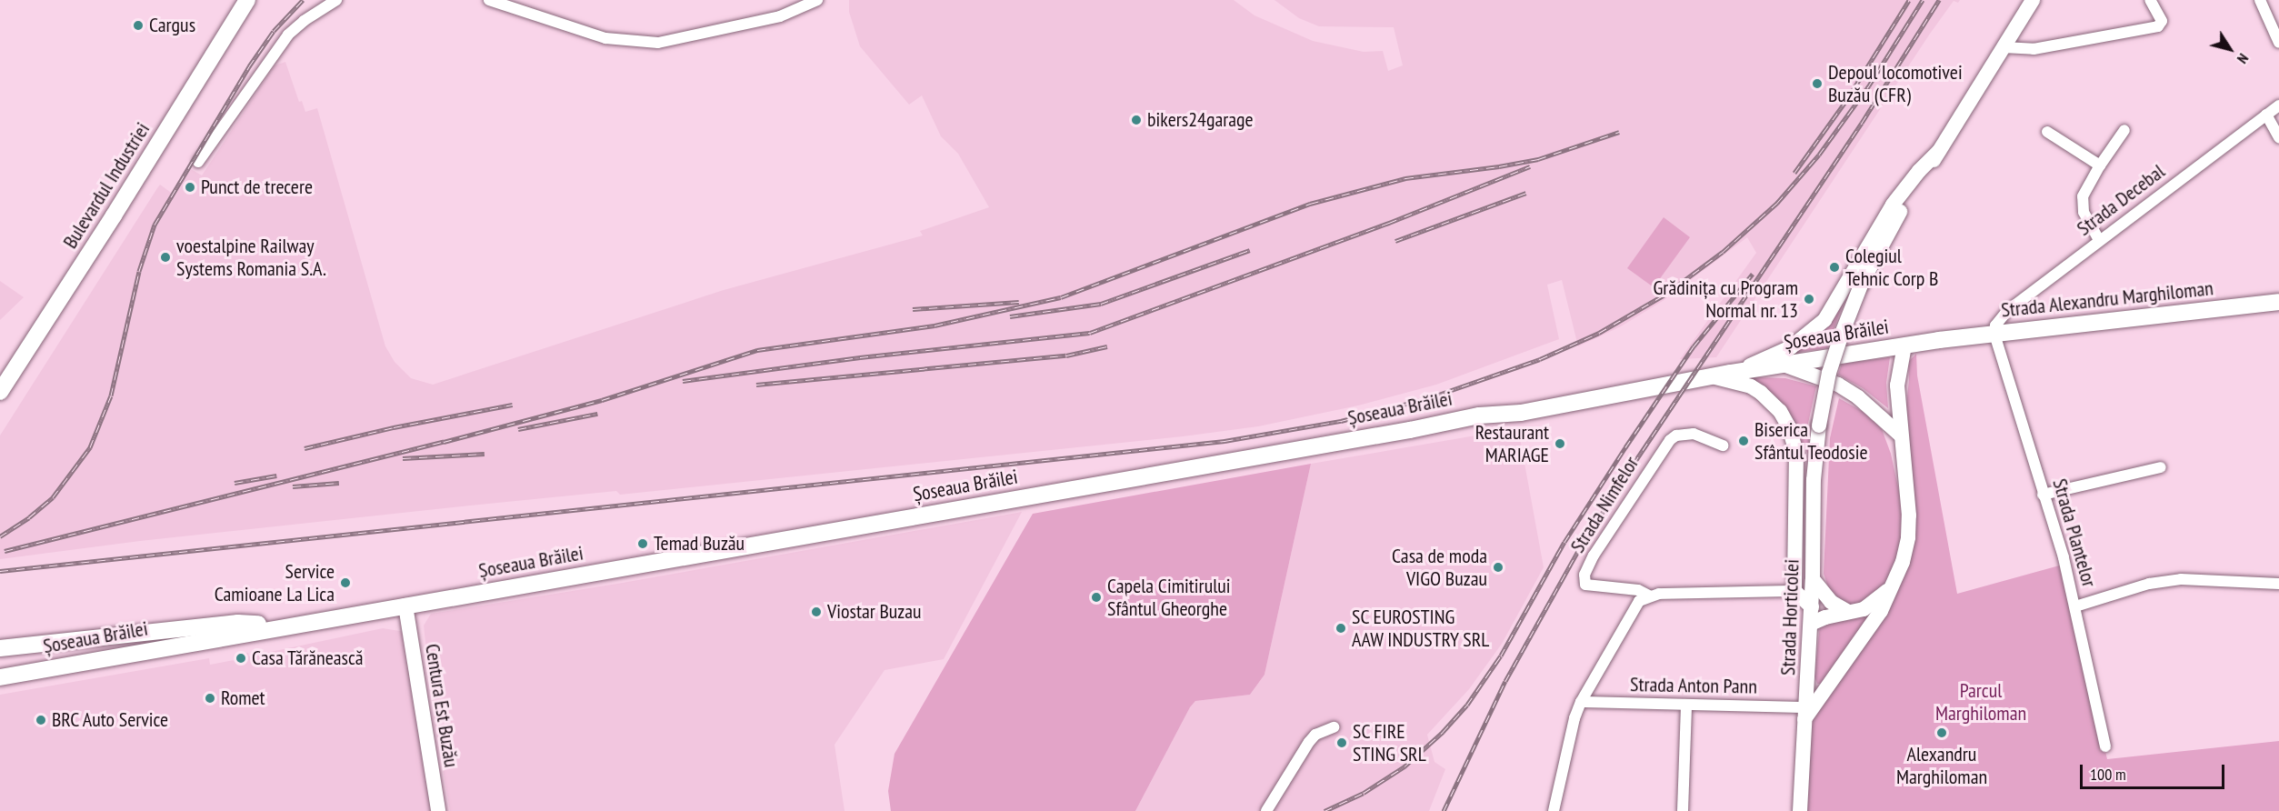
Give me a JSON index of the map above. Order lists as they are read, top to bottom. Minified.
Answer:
{"streets":{"main road":["Bulevardul Industriei","Strada Alexandru Marghiloman","Șoseaua Brăilei","Strada Horticolei","Centura Est Buzău"],"street":["Strada Decebal","Strada Nimfelor","Strada Plantelor","Strada Anton Pann"]},"crossings":[["Strada Decebal","Strada Alexandru Marghiloman"],["Strada Decebal","Strada Plantelor"],["Strada Alexandru Marghiloman","Șoseaua Brăilei"],["Strada Alexandru Marghiloman","Strada Plantelor"],["Șoseaua Brăilei","Centura Est Buzău"],["Strada Horticolei","Strada Anton Pann"]],"parks":["Parcul Marghiloman"],"places":["Cargus","Depoul locomotivei Buzău (CFR)","bikers24garage","Punct de trecere","voestalpine Railway Systems Romania S.A.","Colegiul Tehnic Corp B","Grădinița cu Program Normal nr. 13","Biserica Sfântul Teodosie","Restaurant MARIAGE","Temad Buzău","Casa de moda VIGO Buzau","Service Camioane La Lica","Capela Cimitirului Sfântul Gheorghe","Viostar Buzau","SC EUROSTING AAW INDUSTRY SRL","Casa Tărănească","Romet","BRC Auto Service","Alexandru Marghiloman","SC FIRE STING SRL"],"scale_bar":"100 m","north":"bottom right"}
